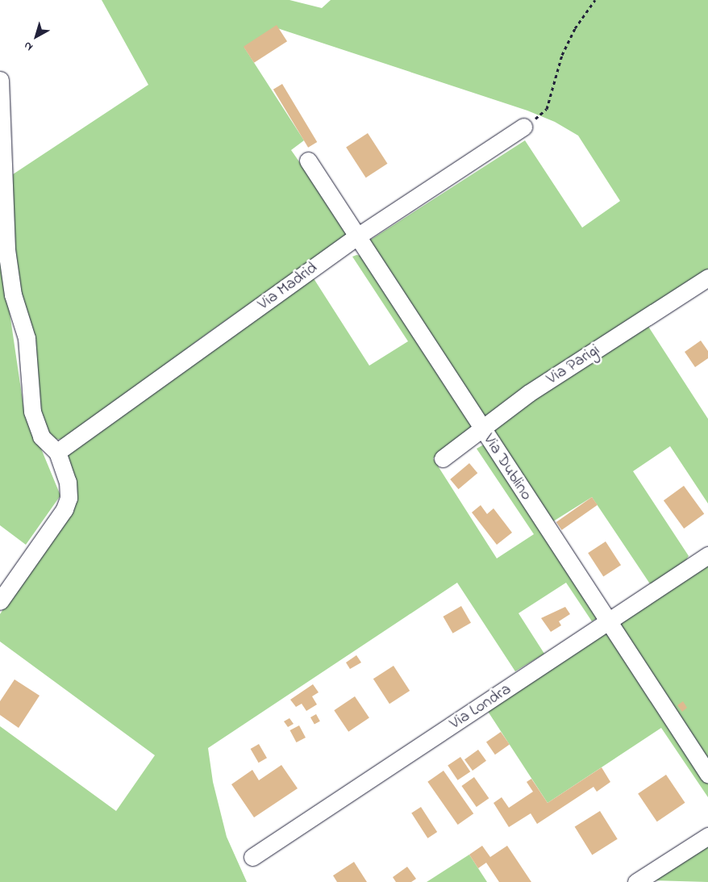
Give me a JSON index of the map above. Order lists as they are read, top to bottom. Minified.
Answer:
{"streets":{"street":["Via Madrid","Via Parigi","Via Dublino","Via Londra"]},"crossings":[["Via Madrid","Via Dublino"],["Via Parigi","Via Dublino"],["Via Dublino","Via Londra"]],"north":"bottom left"}
